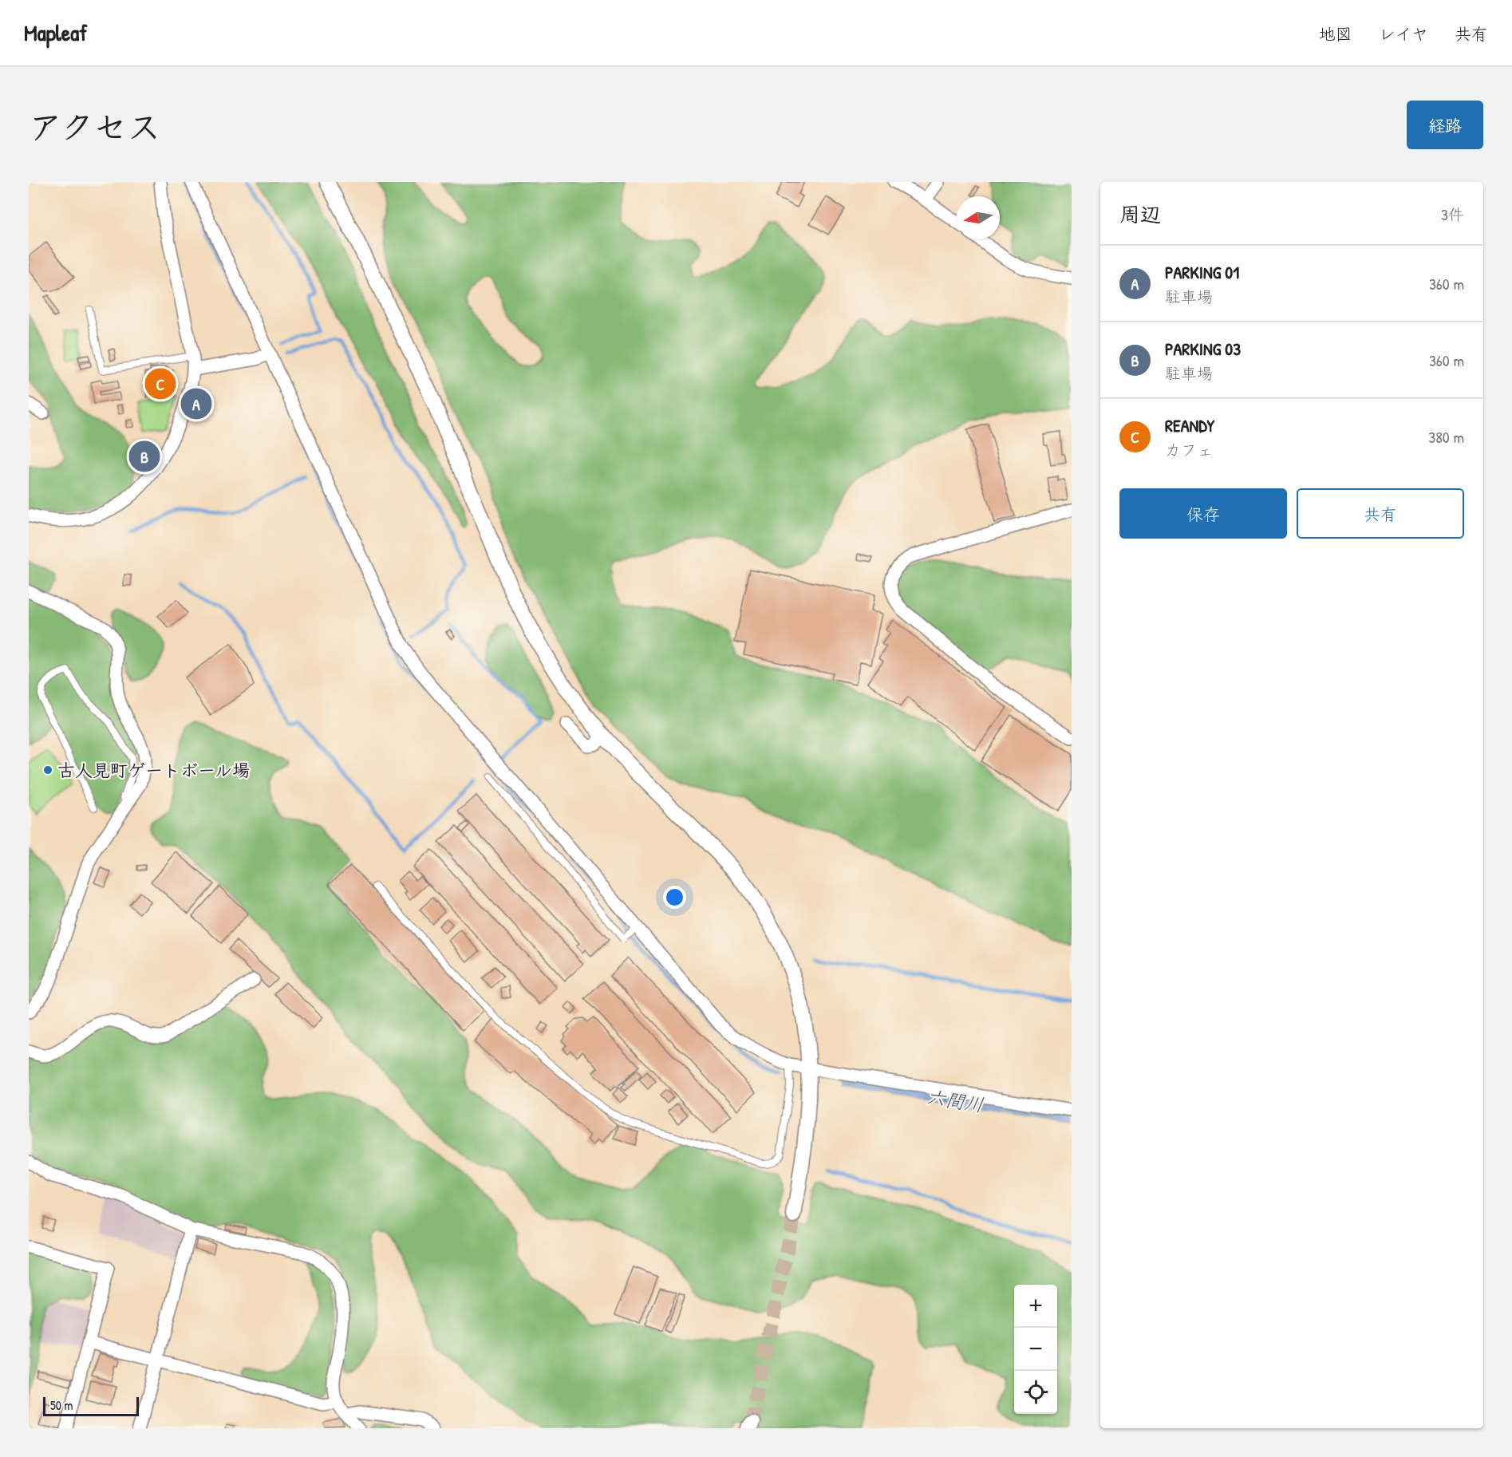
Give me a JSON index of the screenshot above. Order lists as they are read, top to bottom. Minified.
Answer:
{"water":["六間川"],"places":["古人見町ゲートボール場"],"scale_bar":"50 m","north":"left","page":{"header":"Mapleaf","nav":["地図","レイヤ","共有"],"title":"アクセス","buttons":["経路",["保存","共有"]],"heading":["周辺","3件"],"list":[{"mark":"A","name":"PARKING 01","note":"駐車場","value":"360 m"},{"mark":"B","name":"PARKING 03","note":"駐車場","value":"360 m"},{"mark":"C","name":"REANDY","note":"カフェ","value":"380 m"}],"pins":["C","A","B"],"map_buttons":["+","−"],"scale":"50 m"}}
